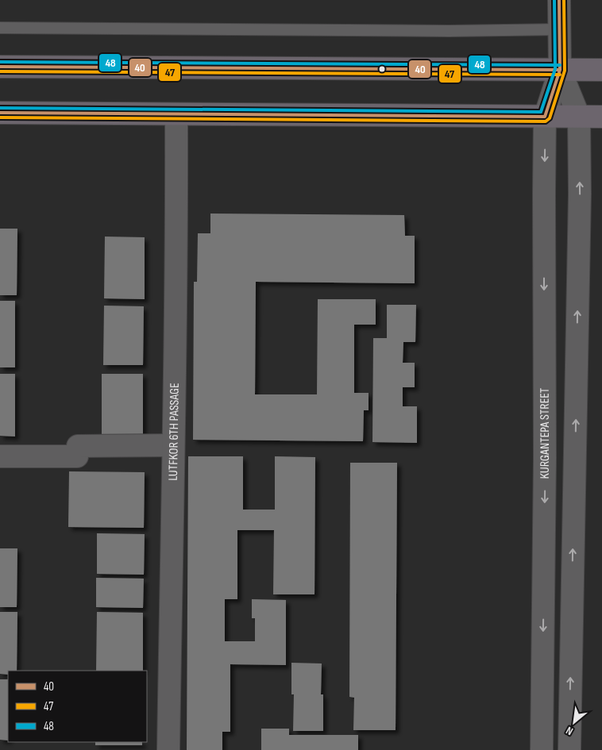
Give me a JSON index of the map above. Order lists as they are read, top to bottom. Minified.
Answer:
{"streets":{"main road":["LUTFKOR 6TH PASSAGE","KURGANTEPA STREET"]},"lines":["transit line 40","transit line 47","transit line 48"],"legend":["40","47","48"],"north":"bottom left"}
